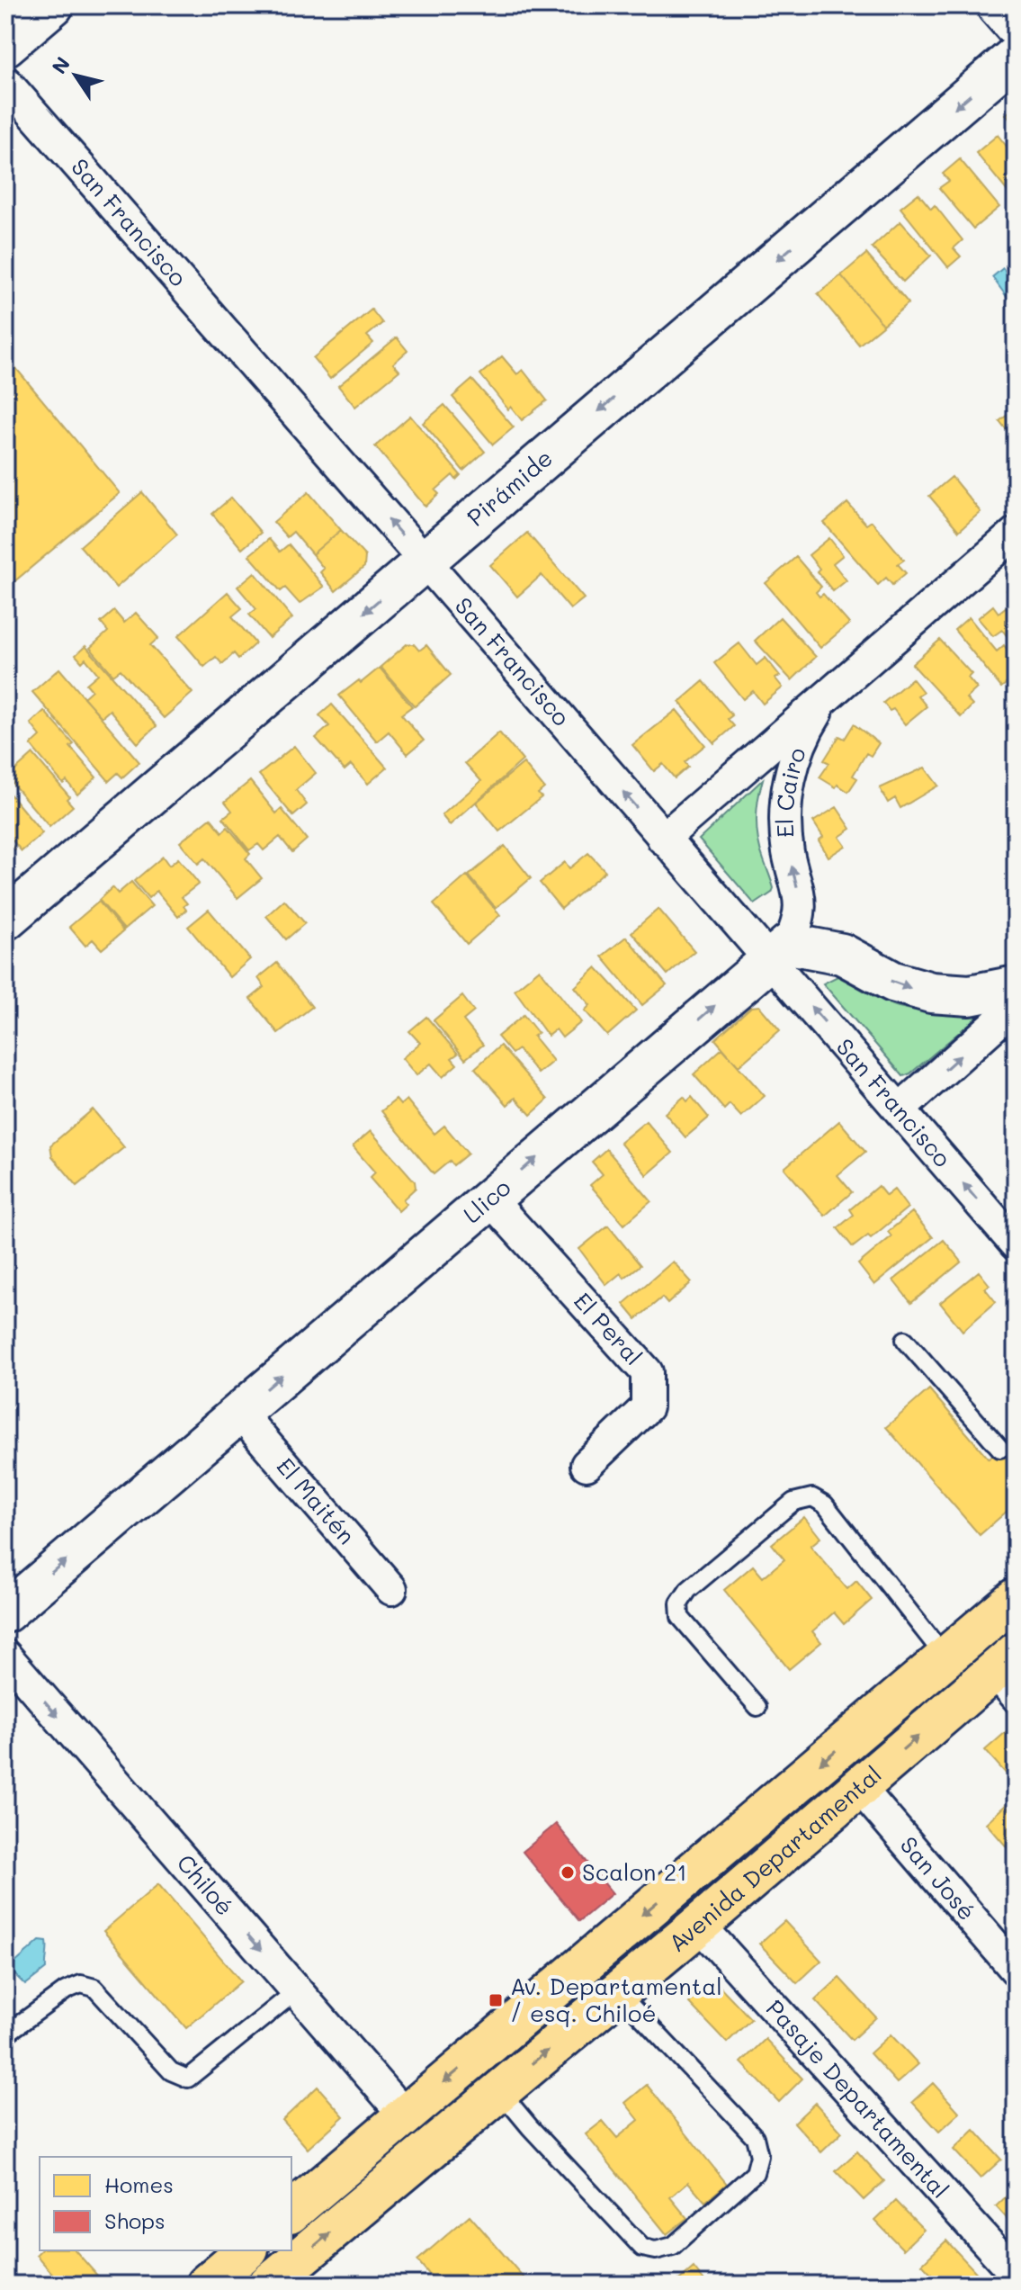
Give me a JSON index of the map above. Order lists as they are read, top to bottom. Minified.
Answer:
{"streets":{"main road":["Avenida Departamental"],"street":["San Francisco","Pirámide","El Cairo","Llico","El Peral","El Maitén","San José","Chiloé","Pasaje Departamental"]},"crossings":[["San Francisco","Pirámide"],["San Francisco","El Cairo"],["San Francisco","Llico"],["El Cairo","Llico"],["Llico","El Peral"],["Llico","El Maitén"],["Avenida Departamental","San José"],["Avenida Departamental","Chiloé"],["Avenida Departamental","Pasaje Departamental"]],"one_way":["San Francisco","Pirámide","El Cairo","Llico","Chiloé"],"places":{"other":["Scalon 21"],"transit":["Av. Departamental / esq. Chiloé"]},"legend":["Homes","Shops"],"north":"top left"}
